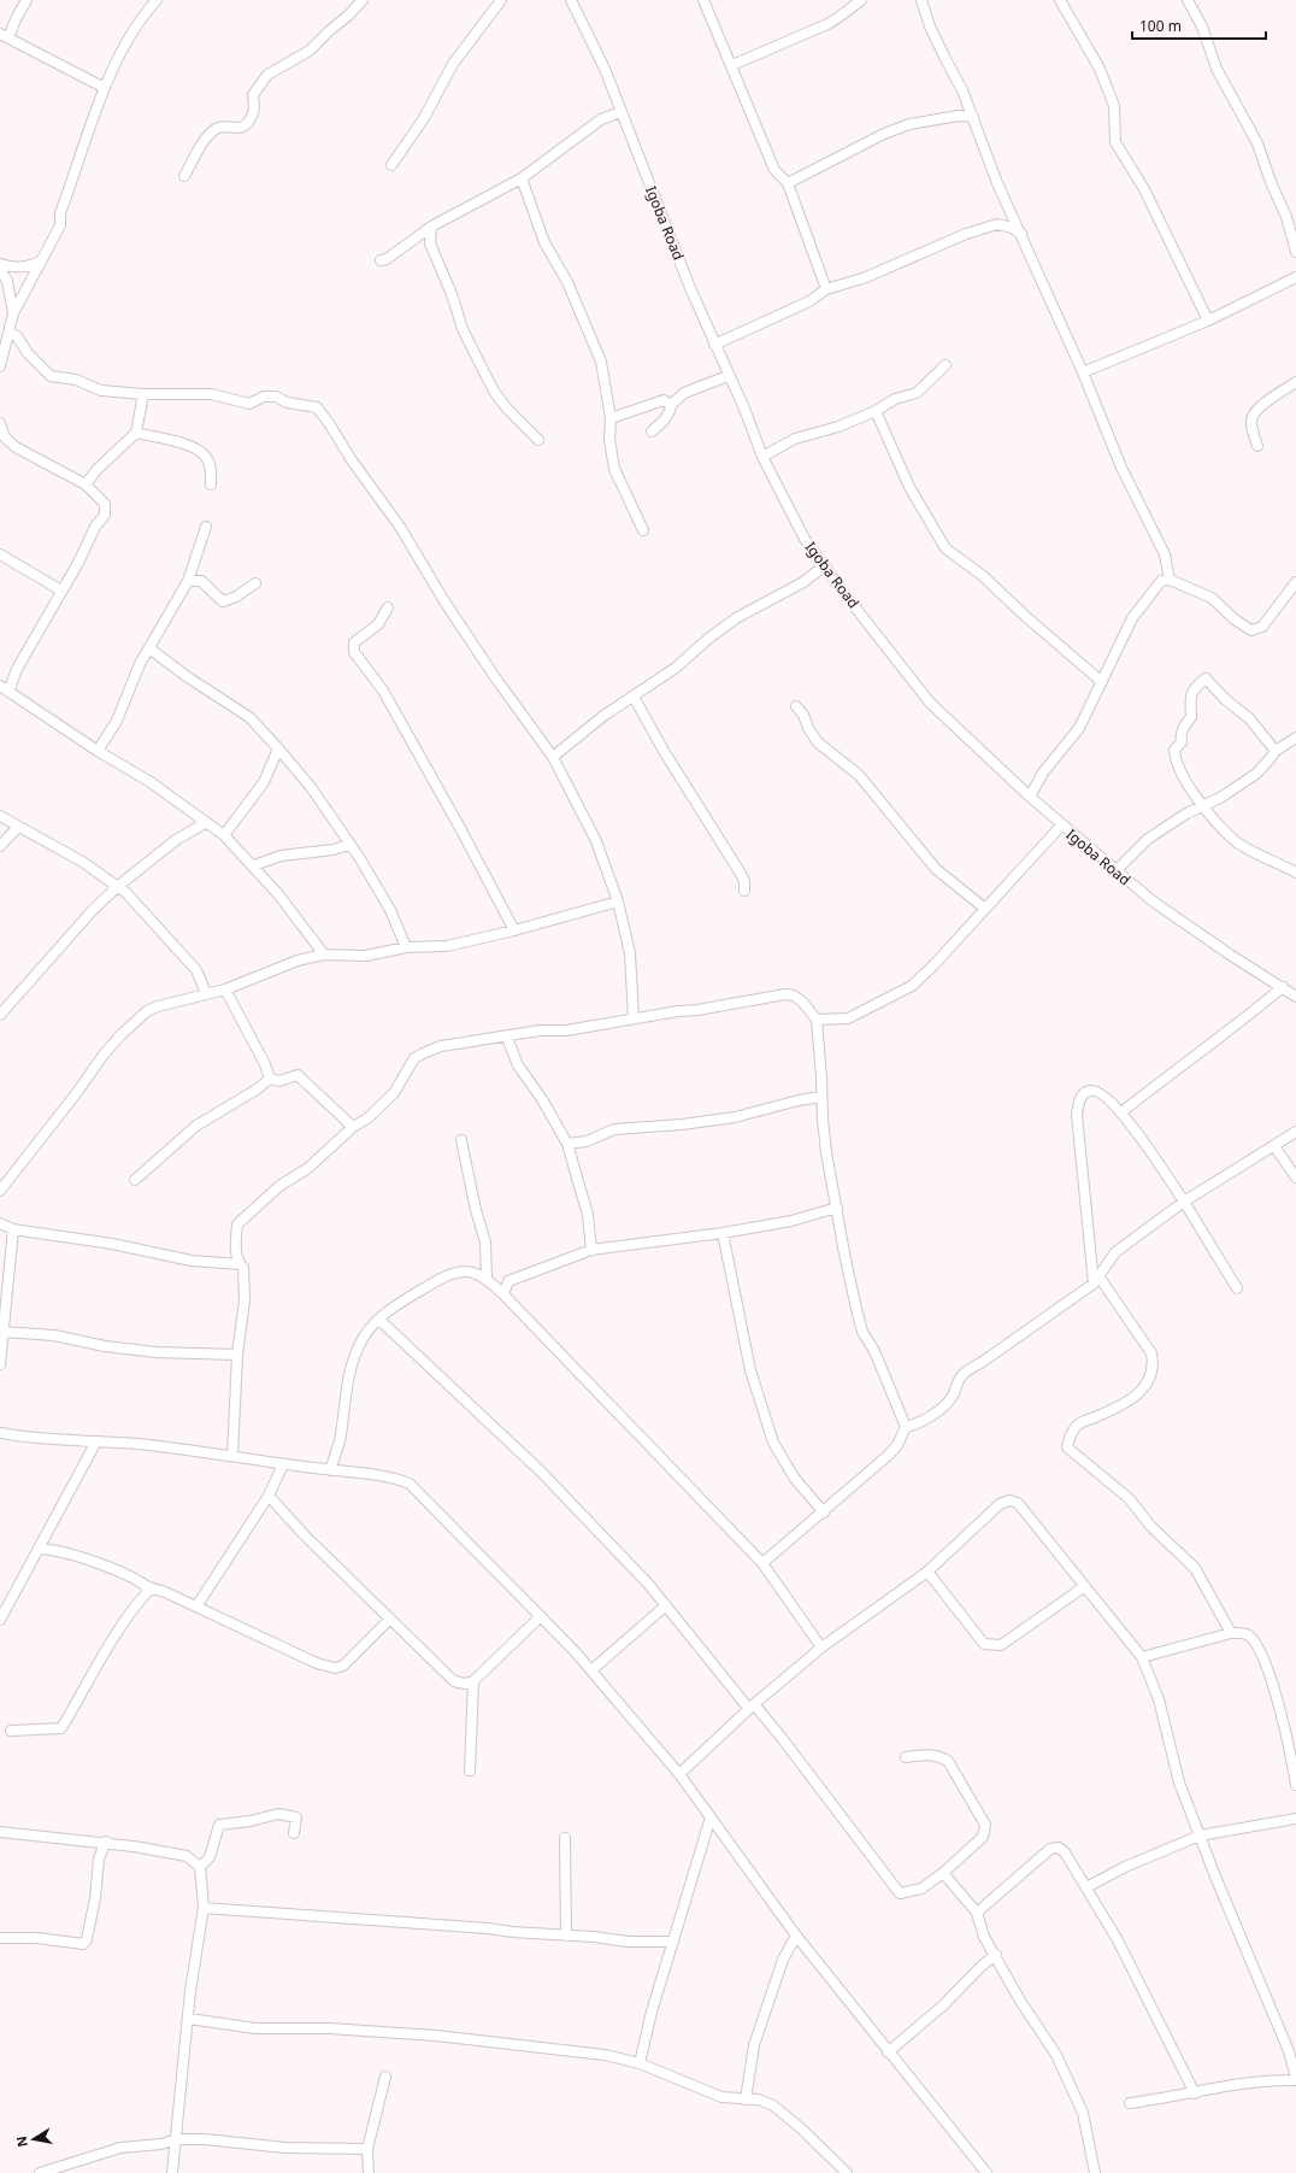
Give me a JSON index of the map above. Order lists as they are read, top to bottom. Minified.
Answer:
{"streets":{"street":["Igoba Road"]},"scale_bar":"100 m","north":"left"}
